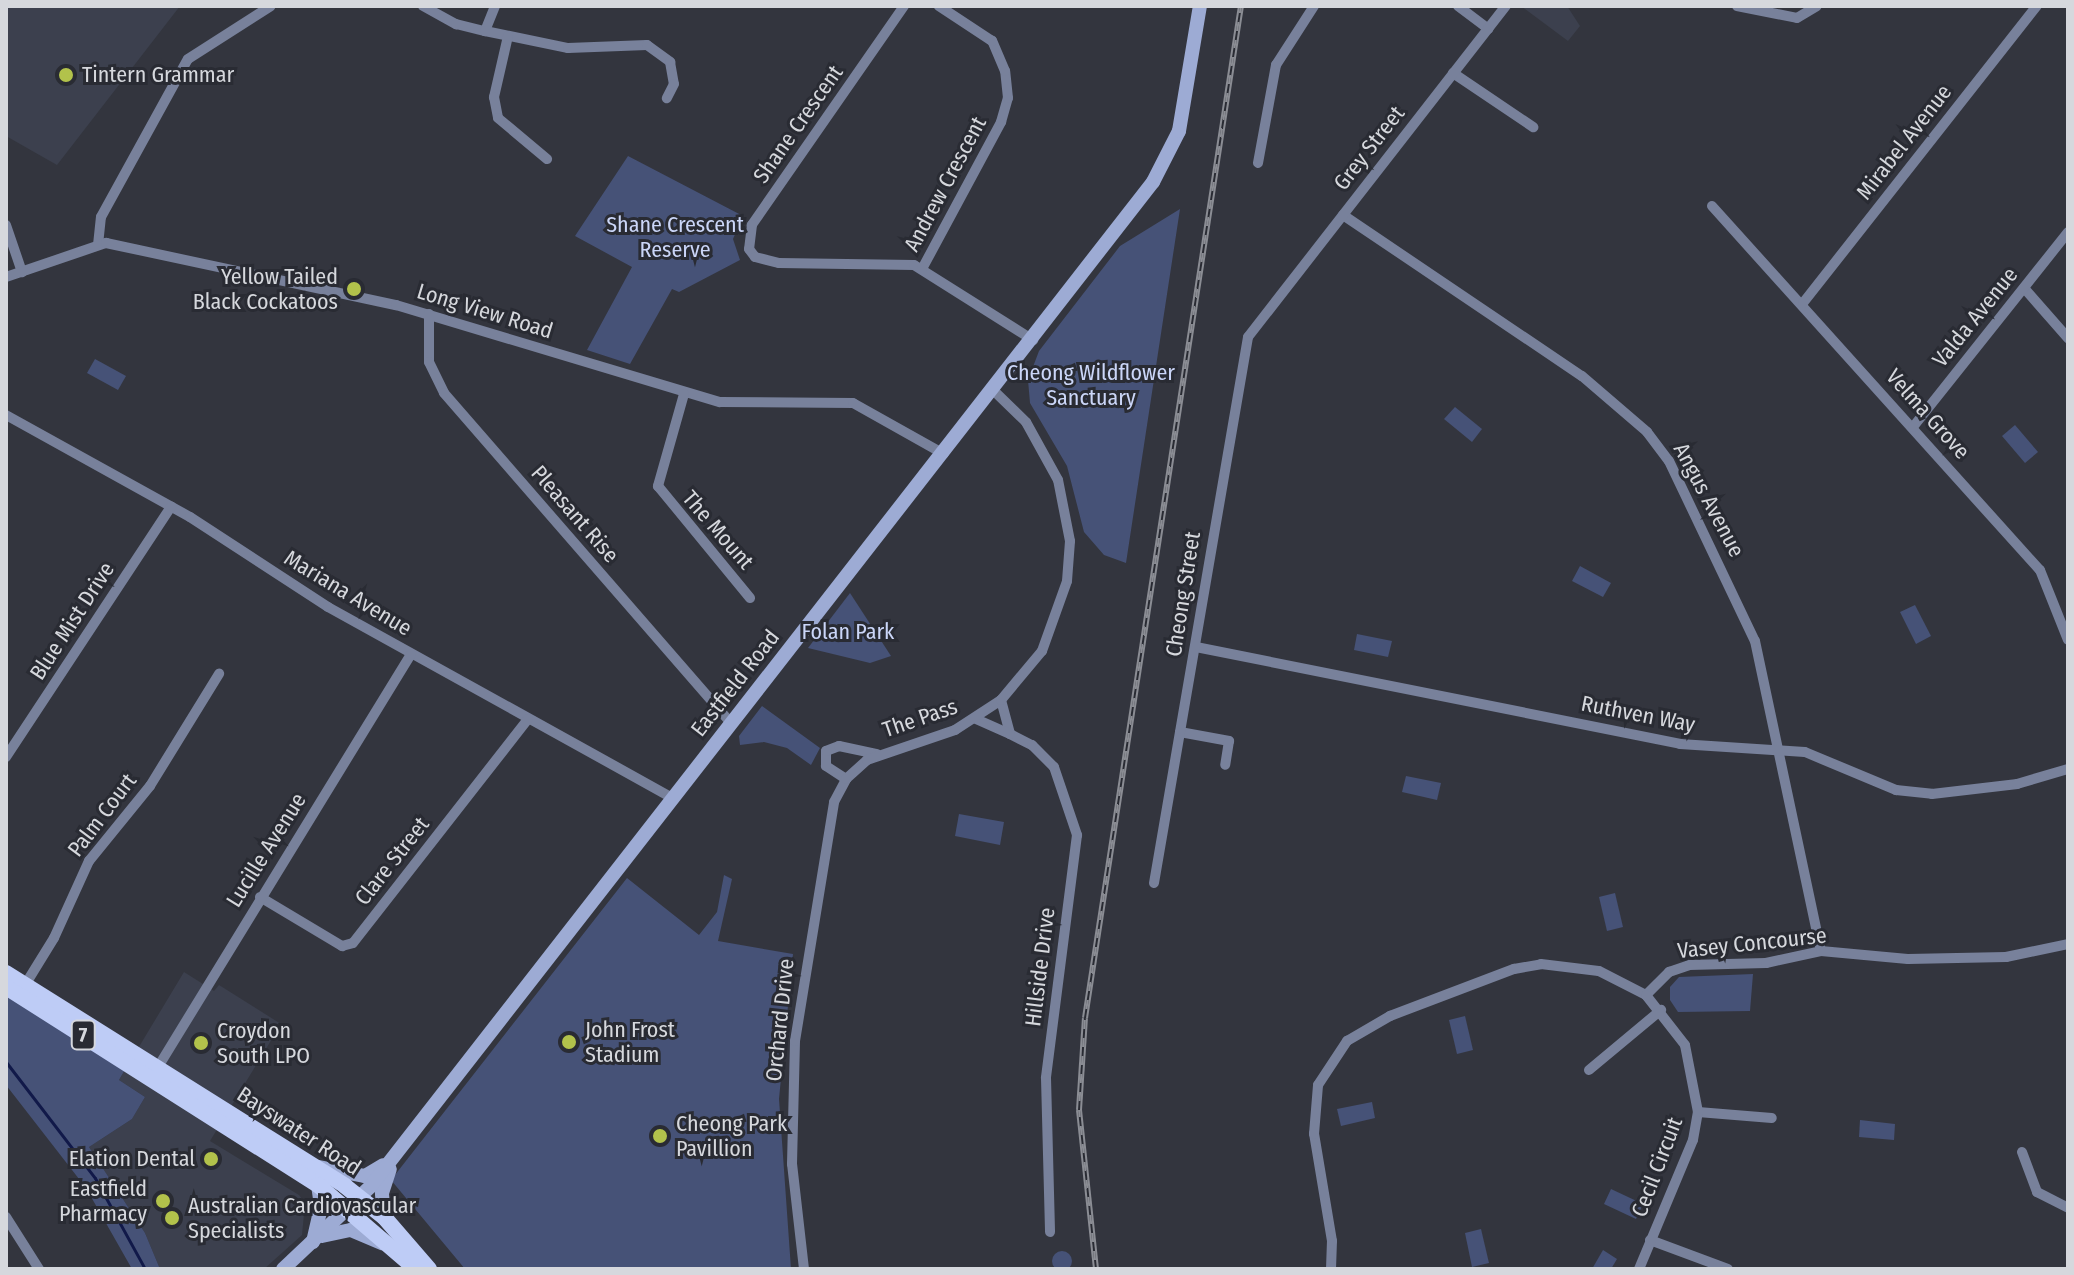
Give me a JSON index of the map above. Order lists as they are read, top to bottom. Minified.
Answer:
{"streets":{"main road":["Eastfield Road","7","Bayswater Road"],"street":["Shane Crescent","Mirabel Avenue","Grey Street","Andrew Crescent","Long View Road","Valda Avenue","Velma Grove","Angus Avenue","Pleasant Rise","The Mount","Mariana Avenue","Cheong Street","Blue Mist Drive","Ruthven Way","The Pass","Palm Court","Lucille Avenue","Clare Street","Vasey Concourse","Hillside Drive","Orchard Drive","Cecil Circuit"]},"crossings":[["Shane Crescent","Andrew Crescent"],["Mirabel Avenue","Velma Grove"],["Grey Street","Angus Avenue"],["Grey Street","Cheong Street"],["Long View Road","Pleasant Rise"],["Long View Road","The Mount"],["Long View Road","Eastfield Road"],["Valda Avenue","Velma Grove"],["Angus Avenue","Ruthven Way"],["Angus Avenue","Vasey Concourse"],["Pleasant Rise","Eastfield Road"],["Mariana Avenue","Blue Mist Drive"],["Mariana Avenue","Eastfield Road"],["Mariana Avenue","Lucille Avenue"],["Mariana Avenue","Clare Street"],["Cheong Street","Ruthven Way"],["Eastfield Road","The Pass"],["Eastfield Road","Bayswater Road"],["The Pass","Hillside Drive"],["The Pass","Orchard Drive"],["Palm Court","Bayswater Road"],["Lucille Avenue","Clare Street"],["Lucille Avenue","Bayswater Road"],["Vasey Concourse","Cecil Circuit"]],"parks":["Shane Crescent Reserve","Cheong Wildflower Sanctuary","Folan Park"],"places":["Tintern Grammar","Yellow Tailed Black Cockatoos","John Frost Stadium","Croydon South LPO","Cheong Park Pavillion","Elation Dental","Eastfield Pharmacy","Australian Cardiovascular Specialists"]}
